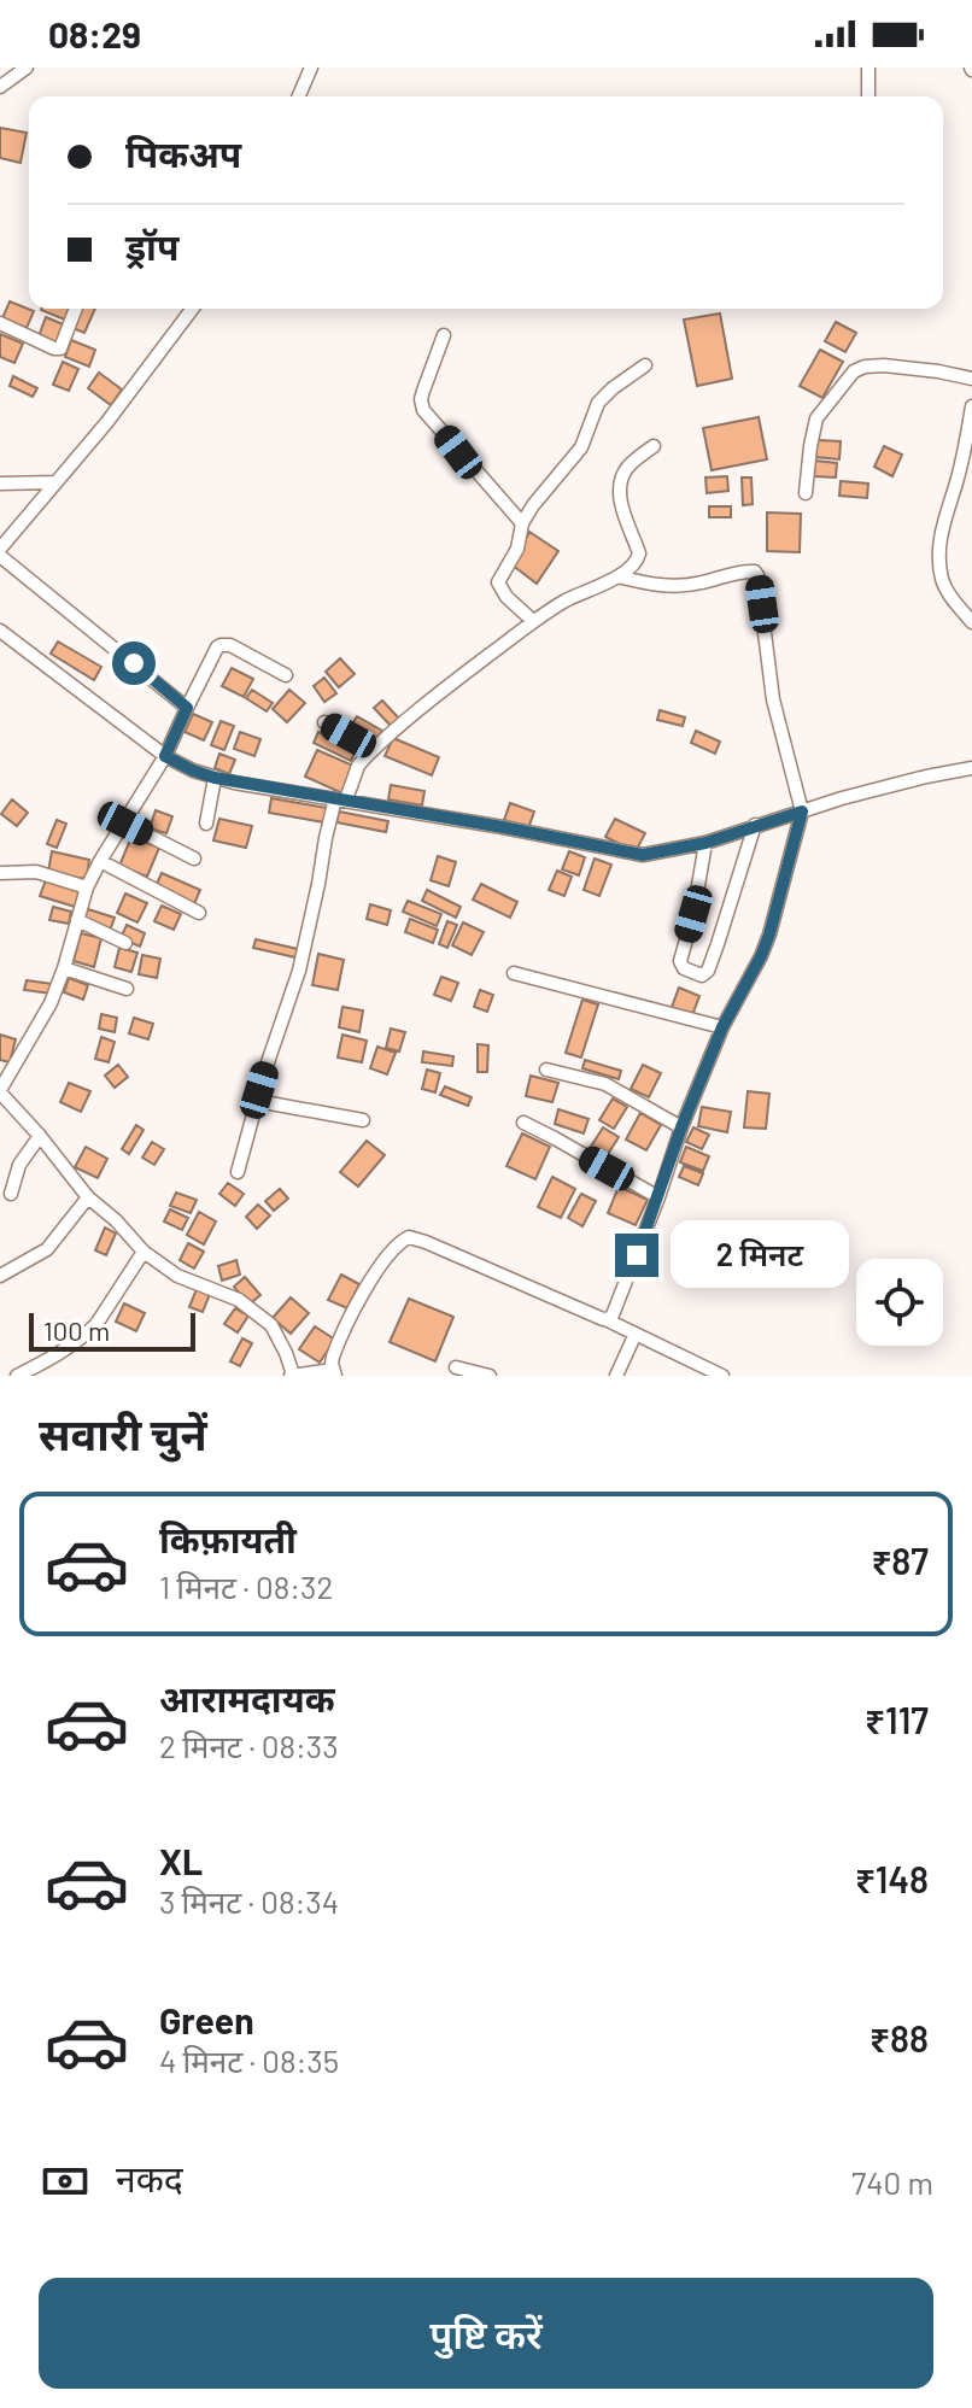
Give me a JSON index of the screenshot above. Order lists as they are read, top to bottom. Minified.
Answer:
{"scale_bar":"100 m","page":{"status":"08:29","banner":["पिकअप","ड्रॉप"],"bubble":"2 मिनट","scale":"100 m","heading":"सवारी चुनें","list":[{"name":"किफ़ायती","note":"1 मिनट · 08:32","value":"₹87"},{"name":"आरामदायक","note":"2 मिनट · 08:33","value":"₹117"},{"name":"XL","note":"3 मिनट · 08:34","value":"₹148"},{"name":"Green","note":"4 मिनट · 08:35","value":"₹88"}],"pay":["नकद","740 m"],"buttons":"पुष्टि करें"}}
